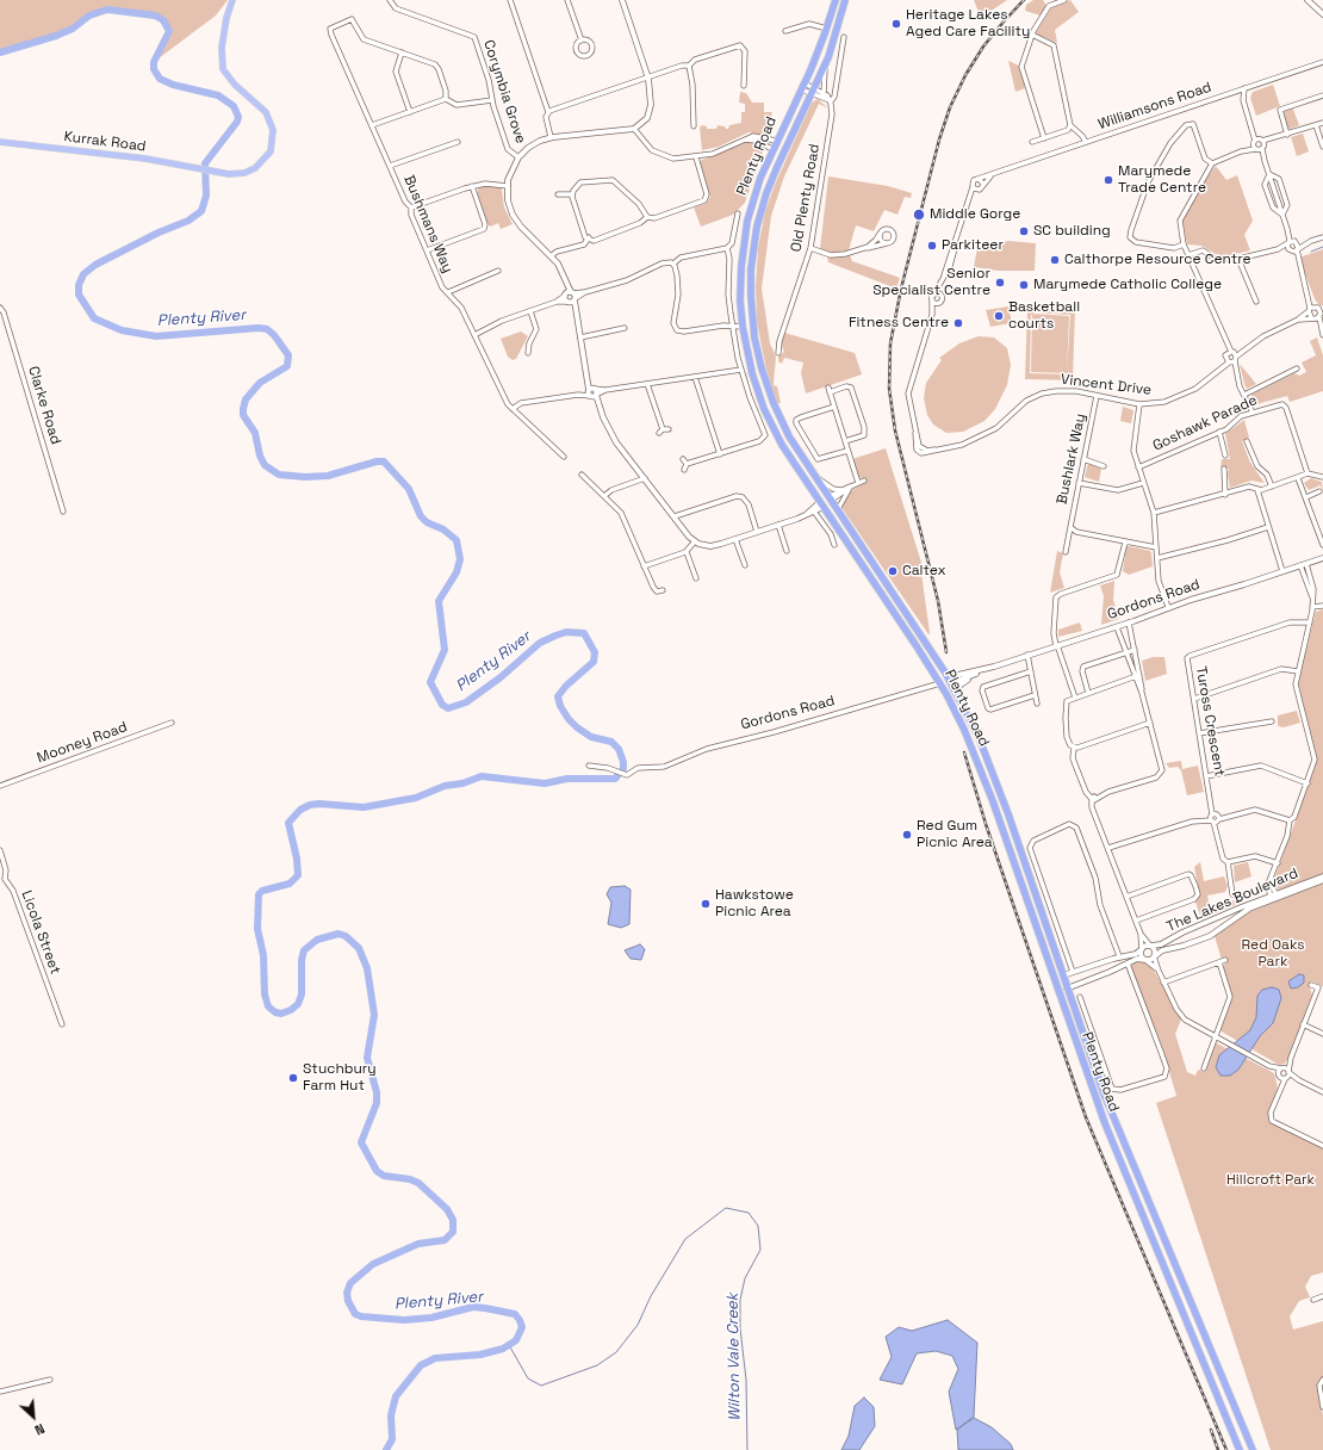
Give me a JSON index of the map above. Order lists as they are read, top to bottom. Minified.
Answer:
{"streets":{"highway":["Plenty Road","Gordons Road"],"main road":["Kurrak Road"],"street":["Corymbia Grove","Williamsons Road","Old Plenty Road","Bushmans Way","Vincent Drive","Clarke Road","Goshawk Parade","Bushlark Way","Tuross Crescent","Mooney Road","The Lakes Boulevard","Licola Street"]},"crossings":[["Plenty Road","Gordons Road"],["Vincent Drive","Bushlark Way"]],"water":["Plenty River","Wilton Vale Creek"],"parks":["Red Oaks Park","Hillcroft Park"],"places":["Heritage Lakes Aged Care Facility","Marymede Trade Centre","Middle Gorge","SC building","Parkiteer","Calthorpe Resource Centre","Senior Specialist Centre","Marymede Catholic College","Basketball courts","Fitness Centre","Caltex","Red Gum Picnic Area","Hawkstowe Picnic Area","Stuchbury Farm Hut"],"north":"bottom right"}
